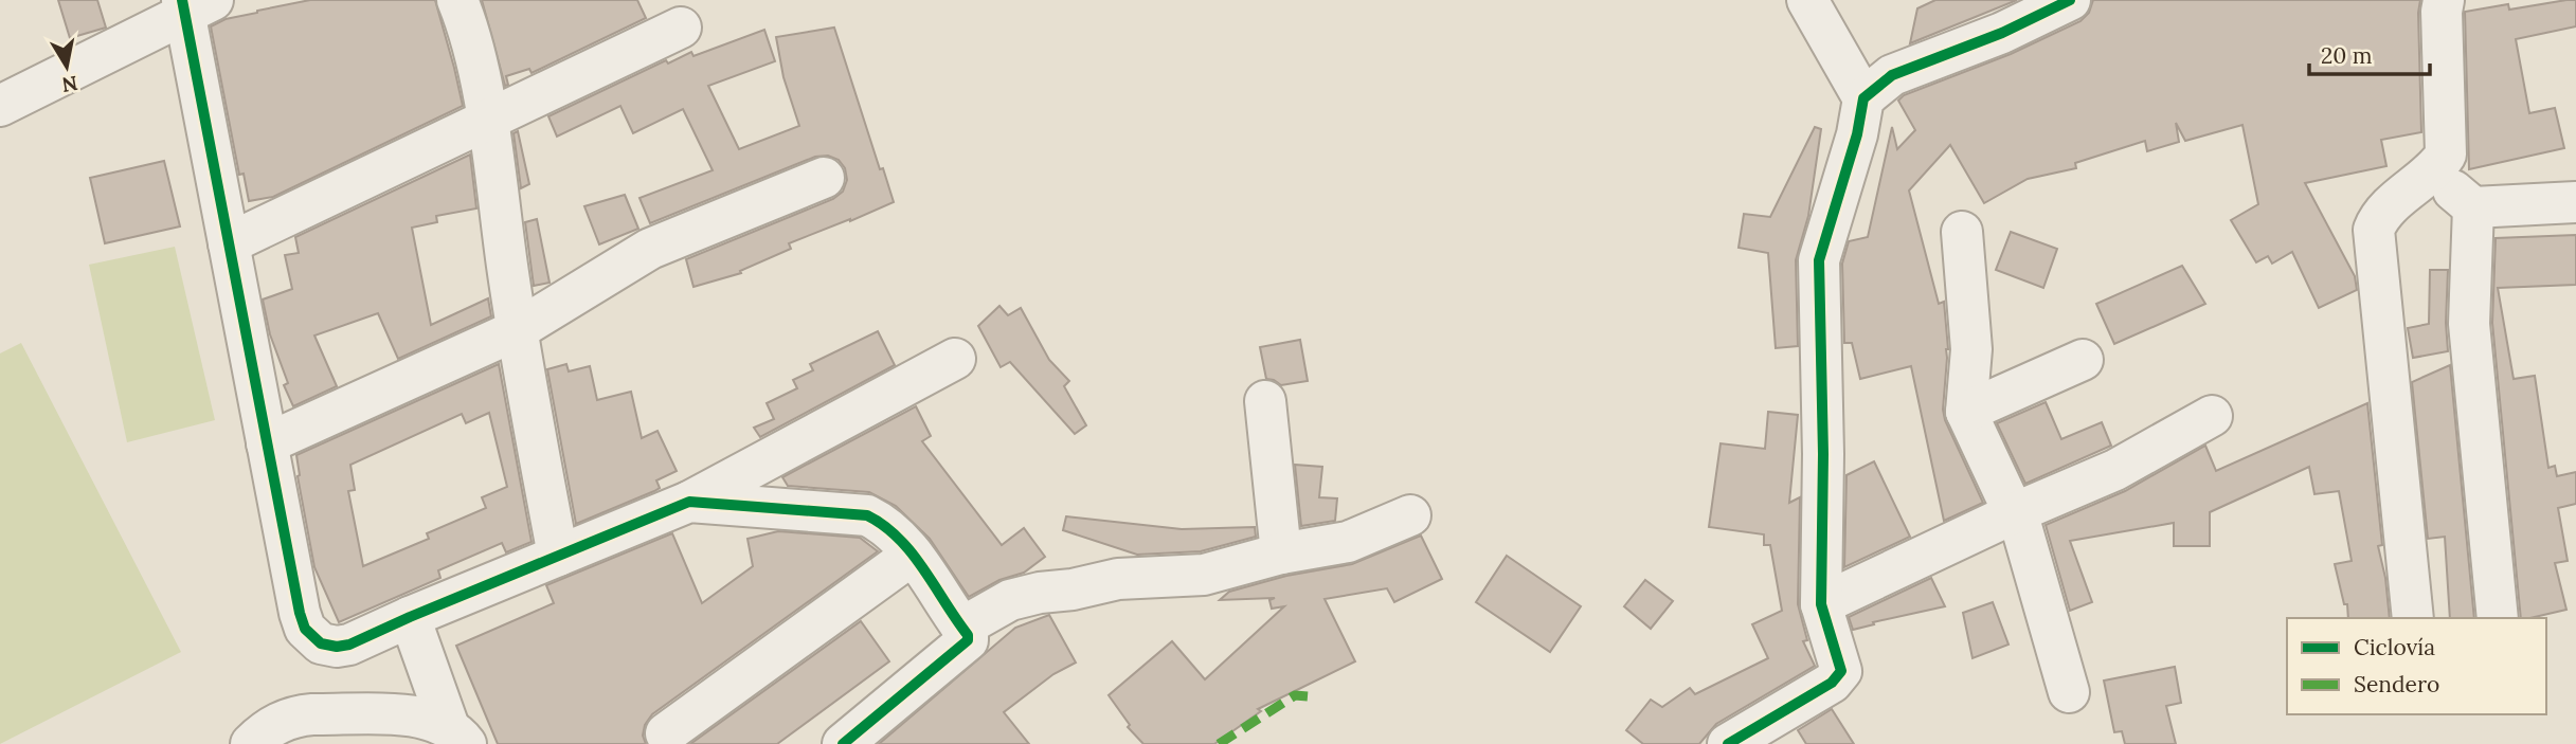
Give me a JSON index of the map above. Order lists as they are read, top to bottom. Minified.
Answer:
{"legend":["Ciclovía","Sendero"],"scale_bar":"20 m","north":"bottom"}
